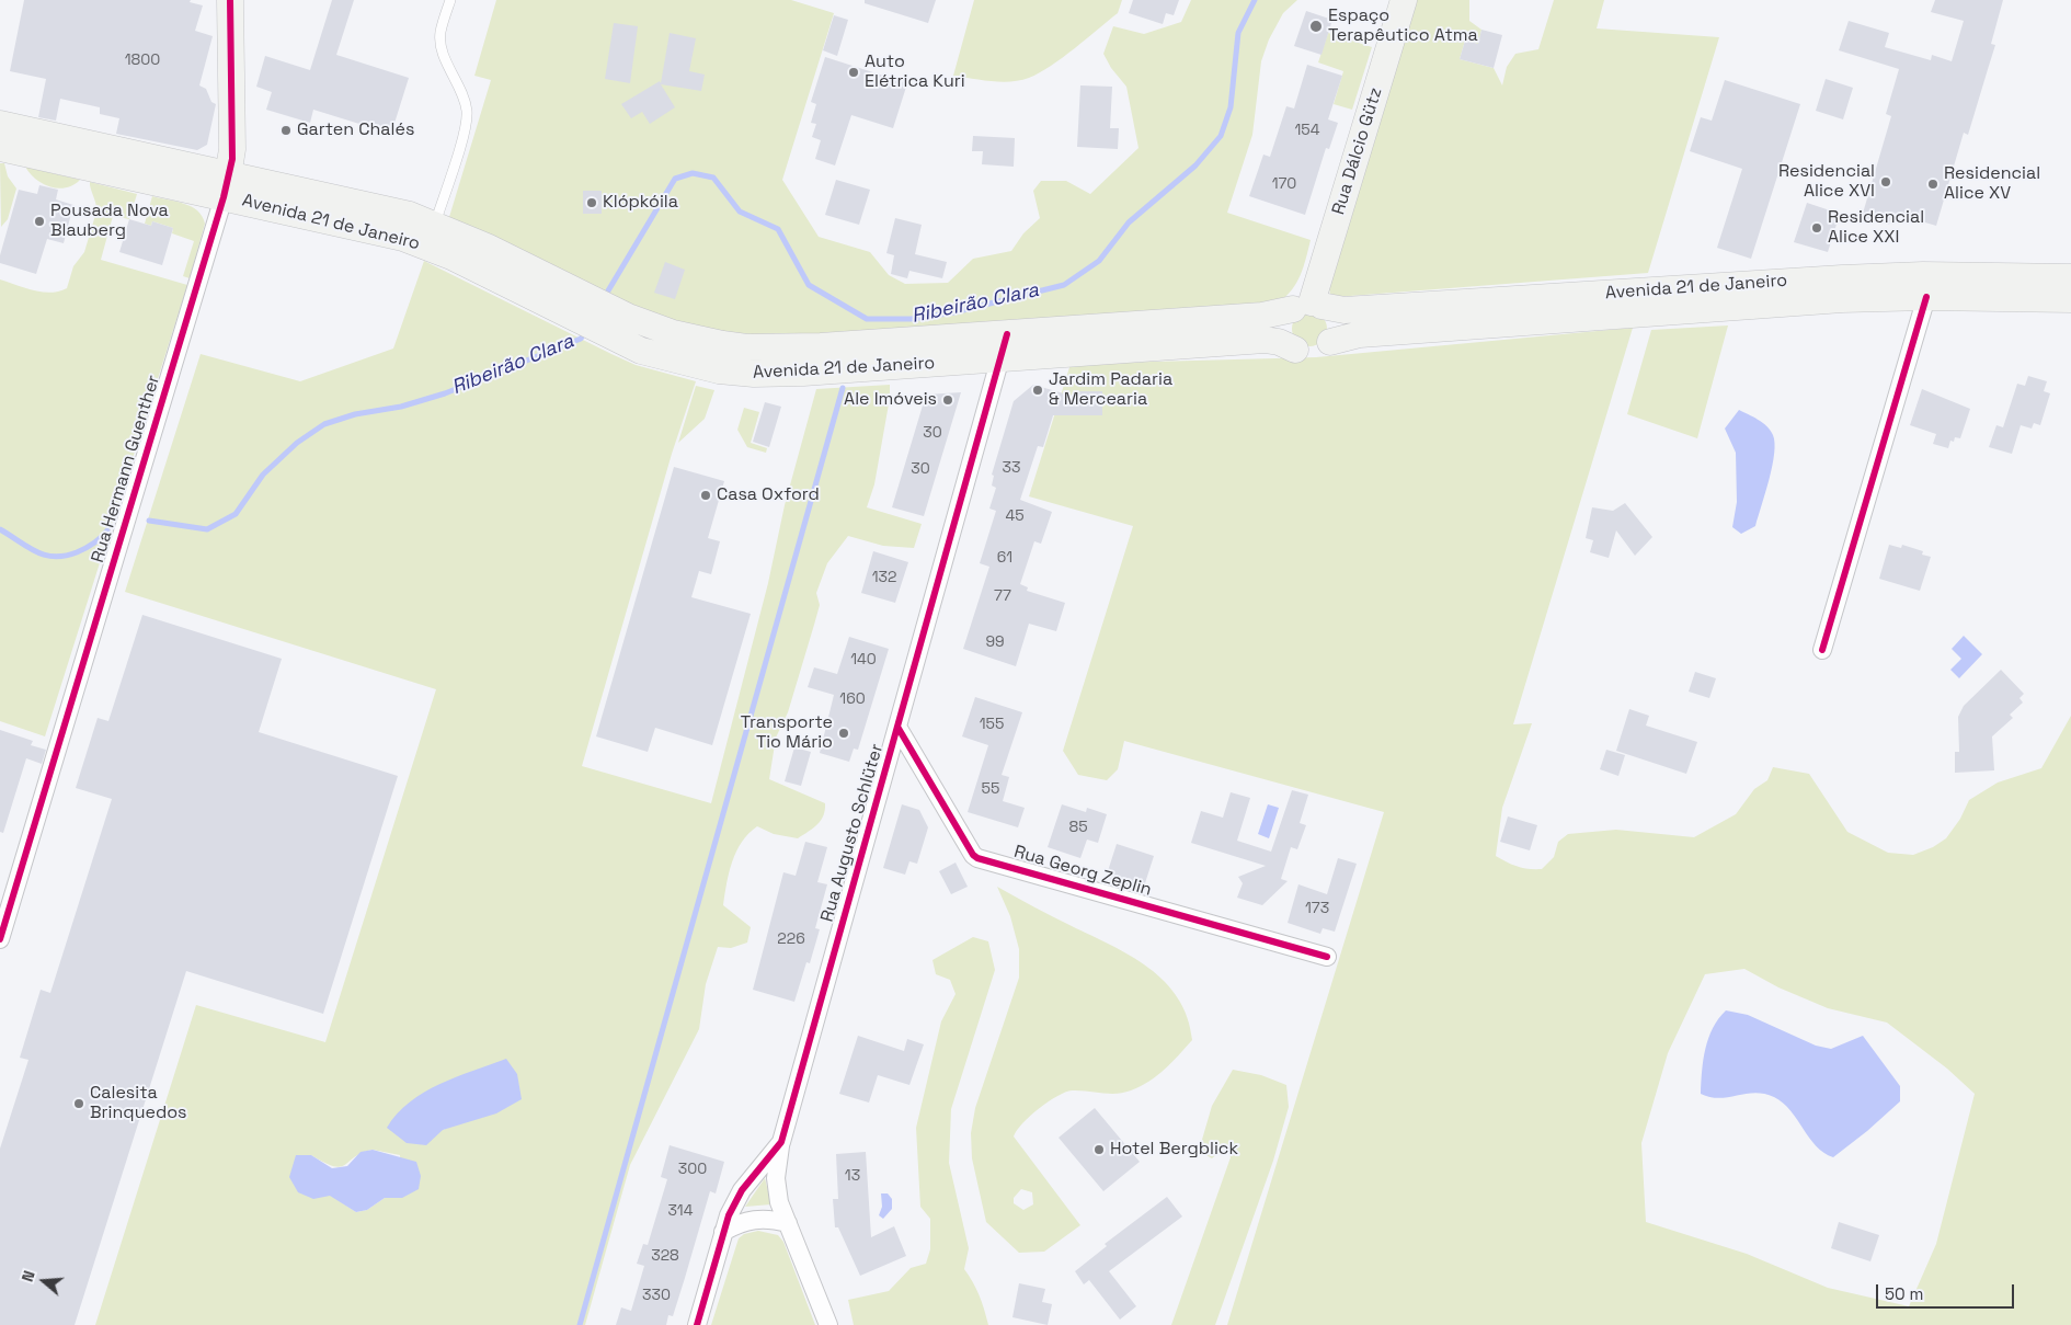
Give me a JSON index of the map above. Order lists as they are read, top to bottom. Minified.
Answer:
{"streets":{"main road":["Rua Dálcio Gütz","Avenida 21 de Janeiro","Rua Hermann Guenther"],"street":["Rua Augusto Schlüter","Rua Georg Zeplin"]},"crossings":[["Rua Dálcio Gütz","Avenida 21 de Janeiro"],["Avenida 21 de Janeiro","Rua Hermann Guenther"],["Avenida 21 de Janeiro","Rua Augusto Schlüter"],["Rua Augusto Schlüter","Rua Georg Zeplin"]],"water":["Ribeirão Clara"],"places":["Espaço Terapêutico Atma","Auto Elétrica Kuri","Garten Chalés","Residencial Alice XVI","Residencial Alice XV","Klópkóila","Pousada Nova Blauberg","Residencial Alice XXI","Jardim Padaria & Mercearia","Ale Imóveis","Casa Oxford","Transporte Tio Mário","Calesita Brinquedos","Hotel Bergblick"],"house_numbers":["1800","154","170","30","33","30","45","61","132","77","99","140","160","155","55","85","173","226","300","13","314","328","330"],"scale_bar":"50 m","north":"left"}
